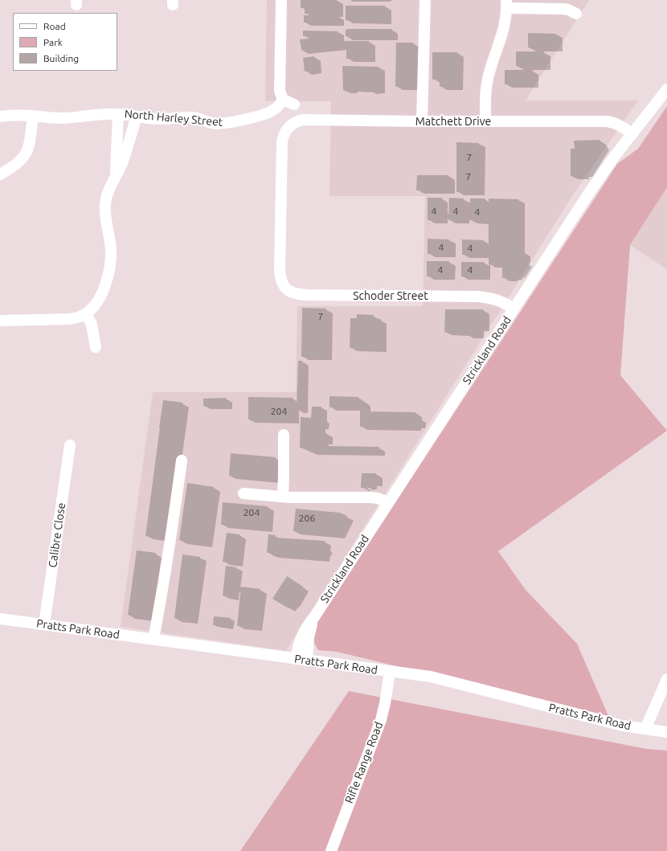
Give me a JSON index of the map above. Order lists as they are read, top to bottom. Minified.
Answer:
{"streets":{"street":["North Harley Street","Matchett Drive","Schoder Street","Strickland Road","Calibre Close","Pratts Park Road","Rifle Range Road"]},"crossings":[["Matchett Drive","Schoder Street"],["Matchett Drive","Strickland Road"],["Schoder Street","Strickland Road"],["Strickland Road","Pratts Park Road"],["Calibre Close","Pratts Park Road"],["Pratts Park Road","Rifle Range Road"]],"house_numbers":["7","7","4","4","4","4","4","4","4","7","204","204","206"],"legend":["Road","Park","Building"]}
